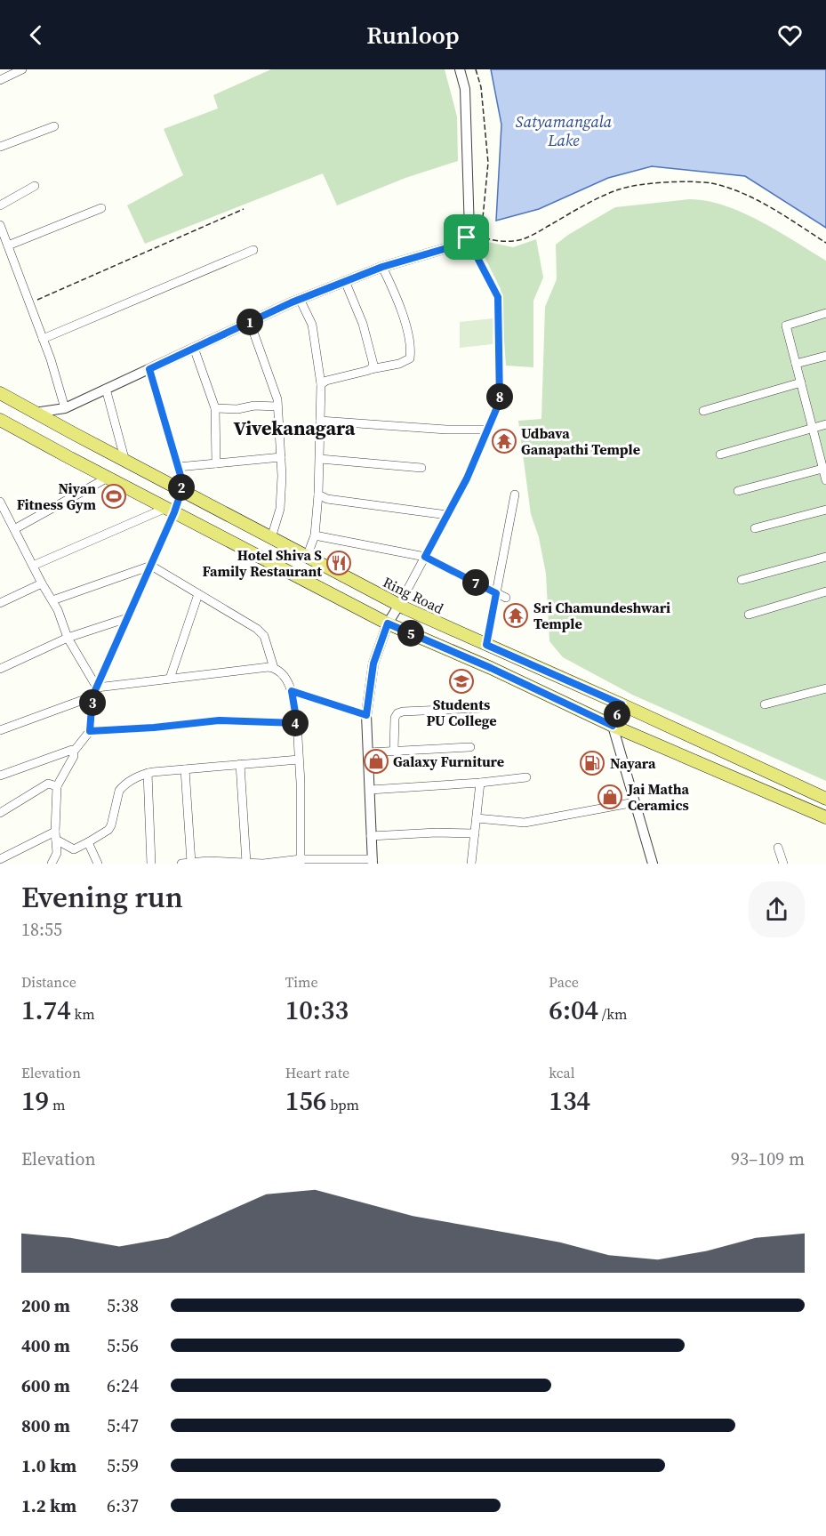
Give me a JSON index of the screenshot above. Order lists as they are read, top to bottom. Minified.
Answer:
{"streets":{"main road":["Ring Road"]},"districts":["Vivekanagara"],"water":["Satyamangala Lake"],"places":{"temple":["Udbava Ganapathi Temple","Sri Chamundeshwari Temple"],"sports":["Niyan Fitness Gym"],"restaurant":["Hotel Shiva S Family Restaurant"],"school or university":["Students PU College"],"shop":["Galaxy Furniture","Jai Matha Ceramics"],"fuel station":["Nayara"]},"page":{"header":"Runloop","pins":["1","8","2","7","5","3","6","4"],"heading":["Evening run","18:55"],"stats":[["Distance","1.74 km"],["Time","10:33"],["Pace","6:04 /km"],["Elevation","19 m"],["Heart rate","156 bpm"],["kcal","134"]],"chart":["Elevation","93–109 m"],"list":[{"name":"200 m","note":"5:38"},{"name":"400 m","note":"5:56"},{"name":"600 m","note":"6:24"},{"name":"800 m","note":"5:47"},{"name":"1.0 km","note":"5:59"},{"name":"1.2 km","note":"6:37"}]}}
